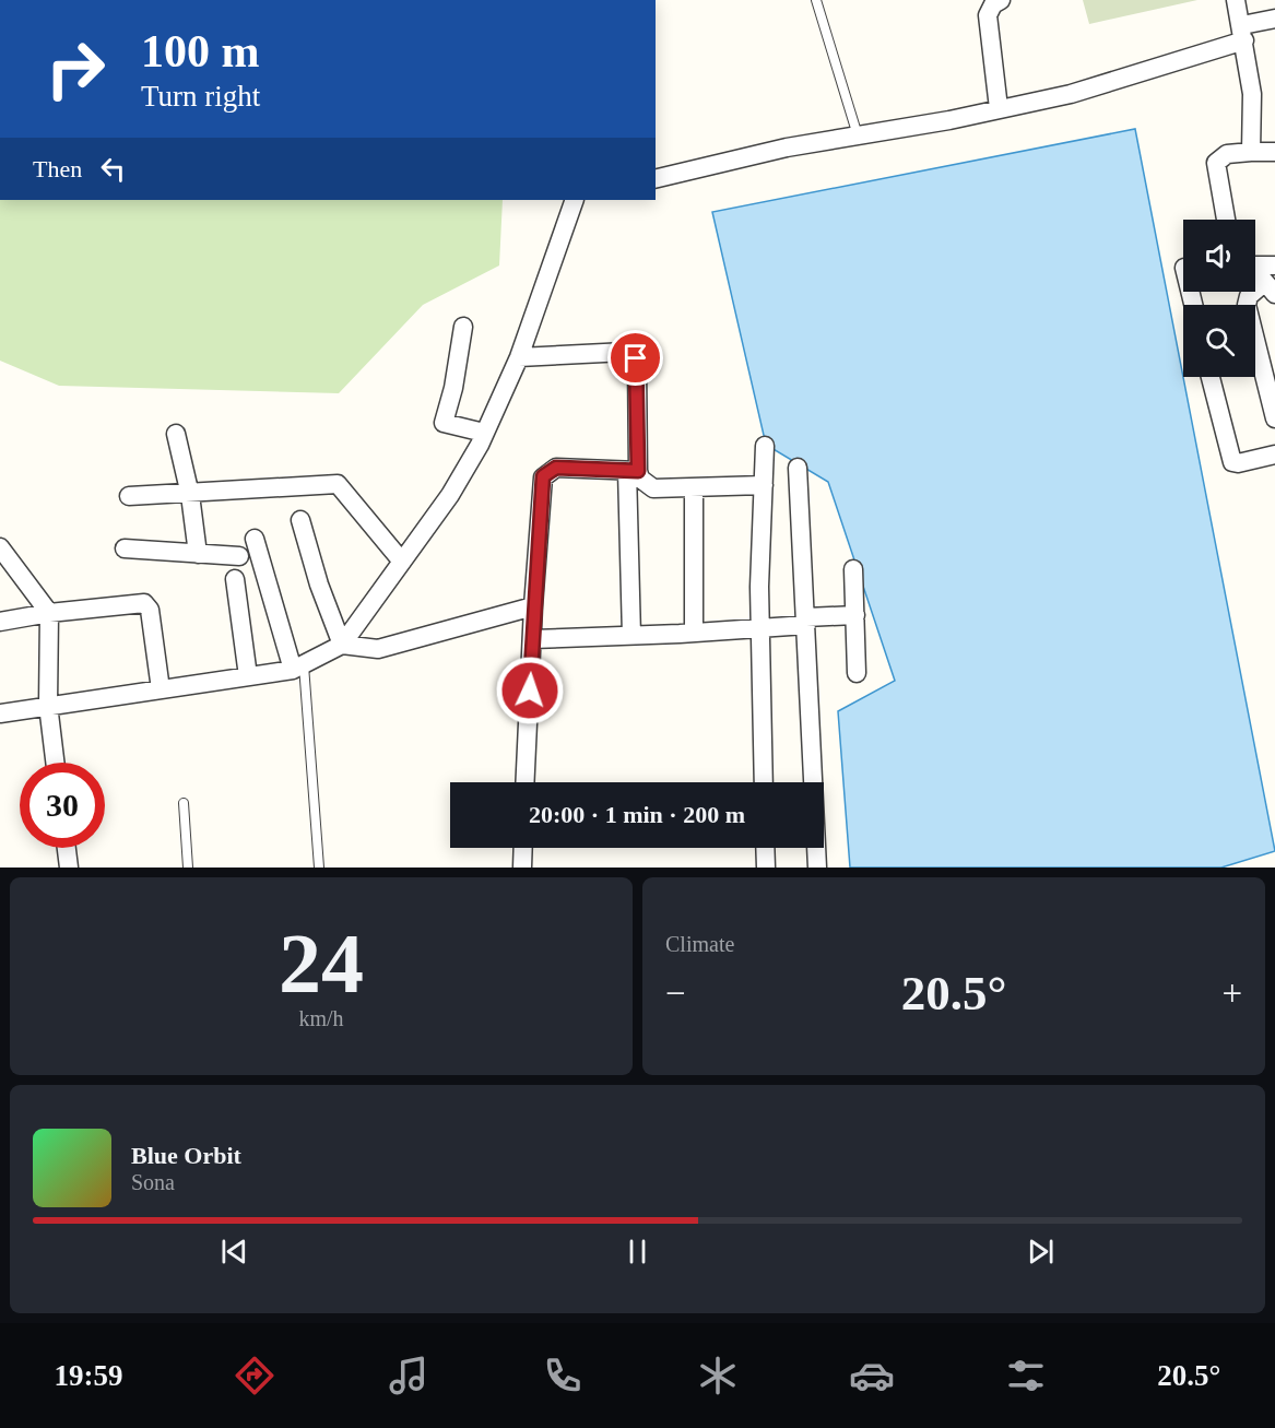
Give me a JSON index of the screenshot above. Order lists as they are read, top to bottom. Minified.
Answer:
{"page":{"turn":["100 m","Turn right"],"then":"Then","limit":"30","trip":"20:00 · 1 min · 200 m","tile":[["24","km/h"],"Climate"],"heat":["−","20.5°","+"],"song":["Blue Orbit","Sona"],"tabs":["19:59","20.5°"]}}
